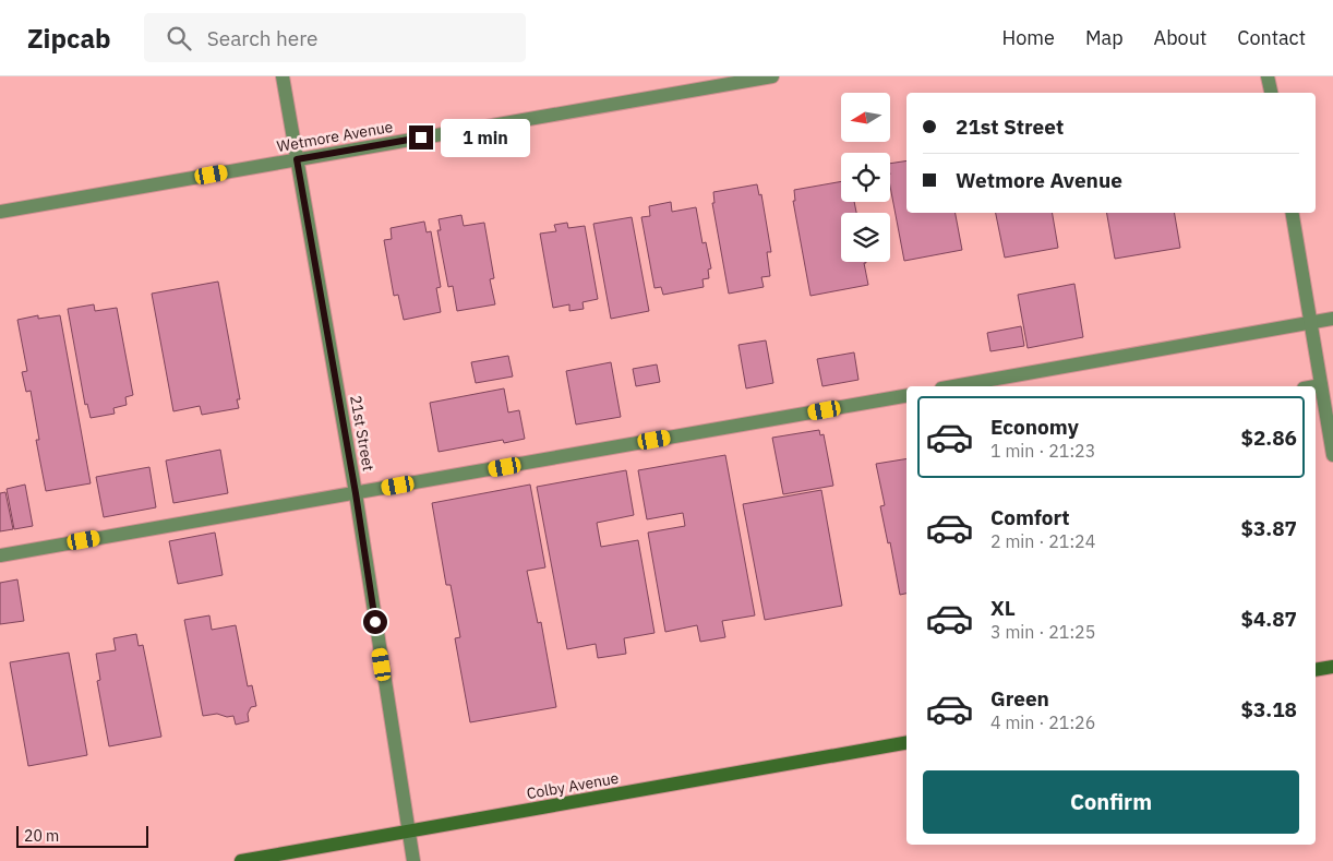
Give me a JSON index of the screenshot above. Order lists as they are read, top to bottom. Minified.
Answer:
{"streets":{"main road":["Colby Avenue"],"street":["Wetmore Avenue","21st Street"]},"crossings":[["Wetmore Avenue","21st Street"],["21st Street","Colby Avenue"]],"scale_bar":"20 m","north":"left","page":{"header":"Zipcab","search":"Search here","nav":["Home","Map","About","Contact"],"banner":["21st Street","Wetmore Avenue"],"bubble":"1 min","list":[{"name":"Economy","note":"1 min · 21:23","value":"$2.86"},{"name":"Comfort","note":"2 min · 21:24","value":"$3.87"},{"name":"XL","note":"3 min · 21:25","value":"$4.87"},{"name":"Green","note":"4 min · 21:26","value":"$3.18"}],"buttons":"Confirm","scale":"20 m"}}
